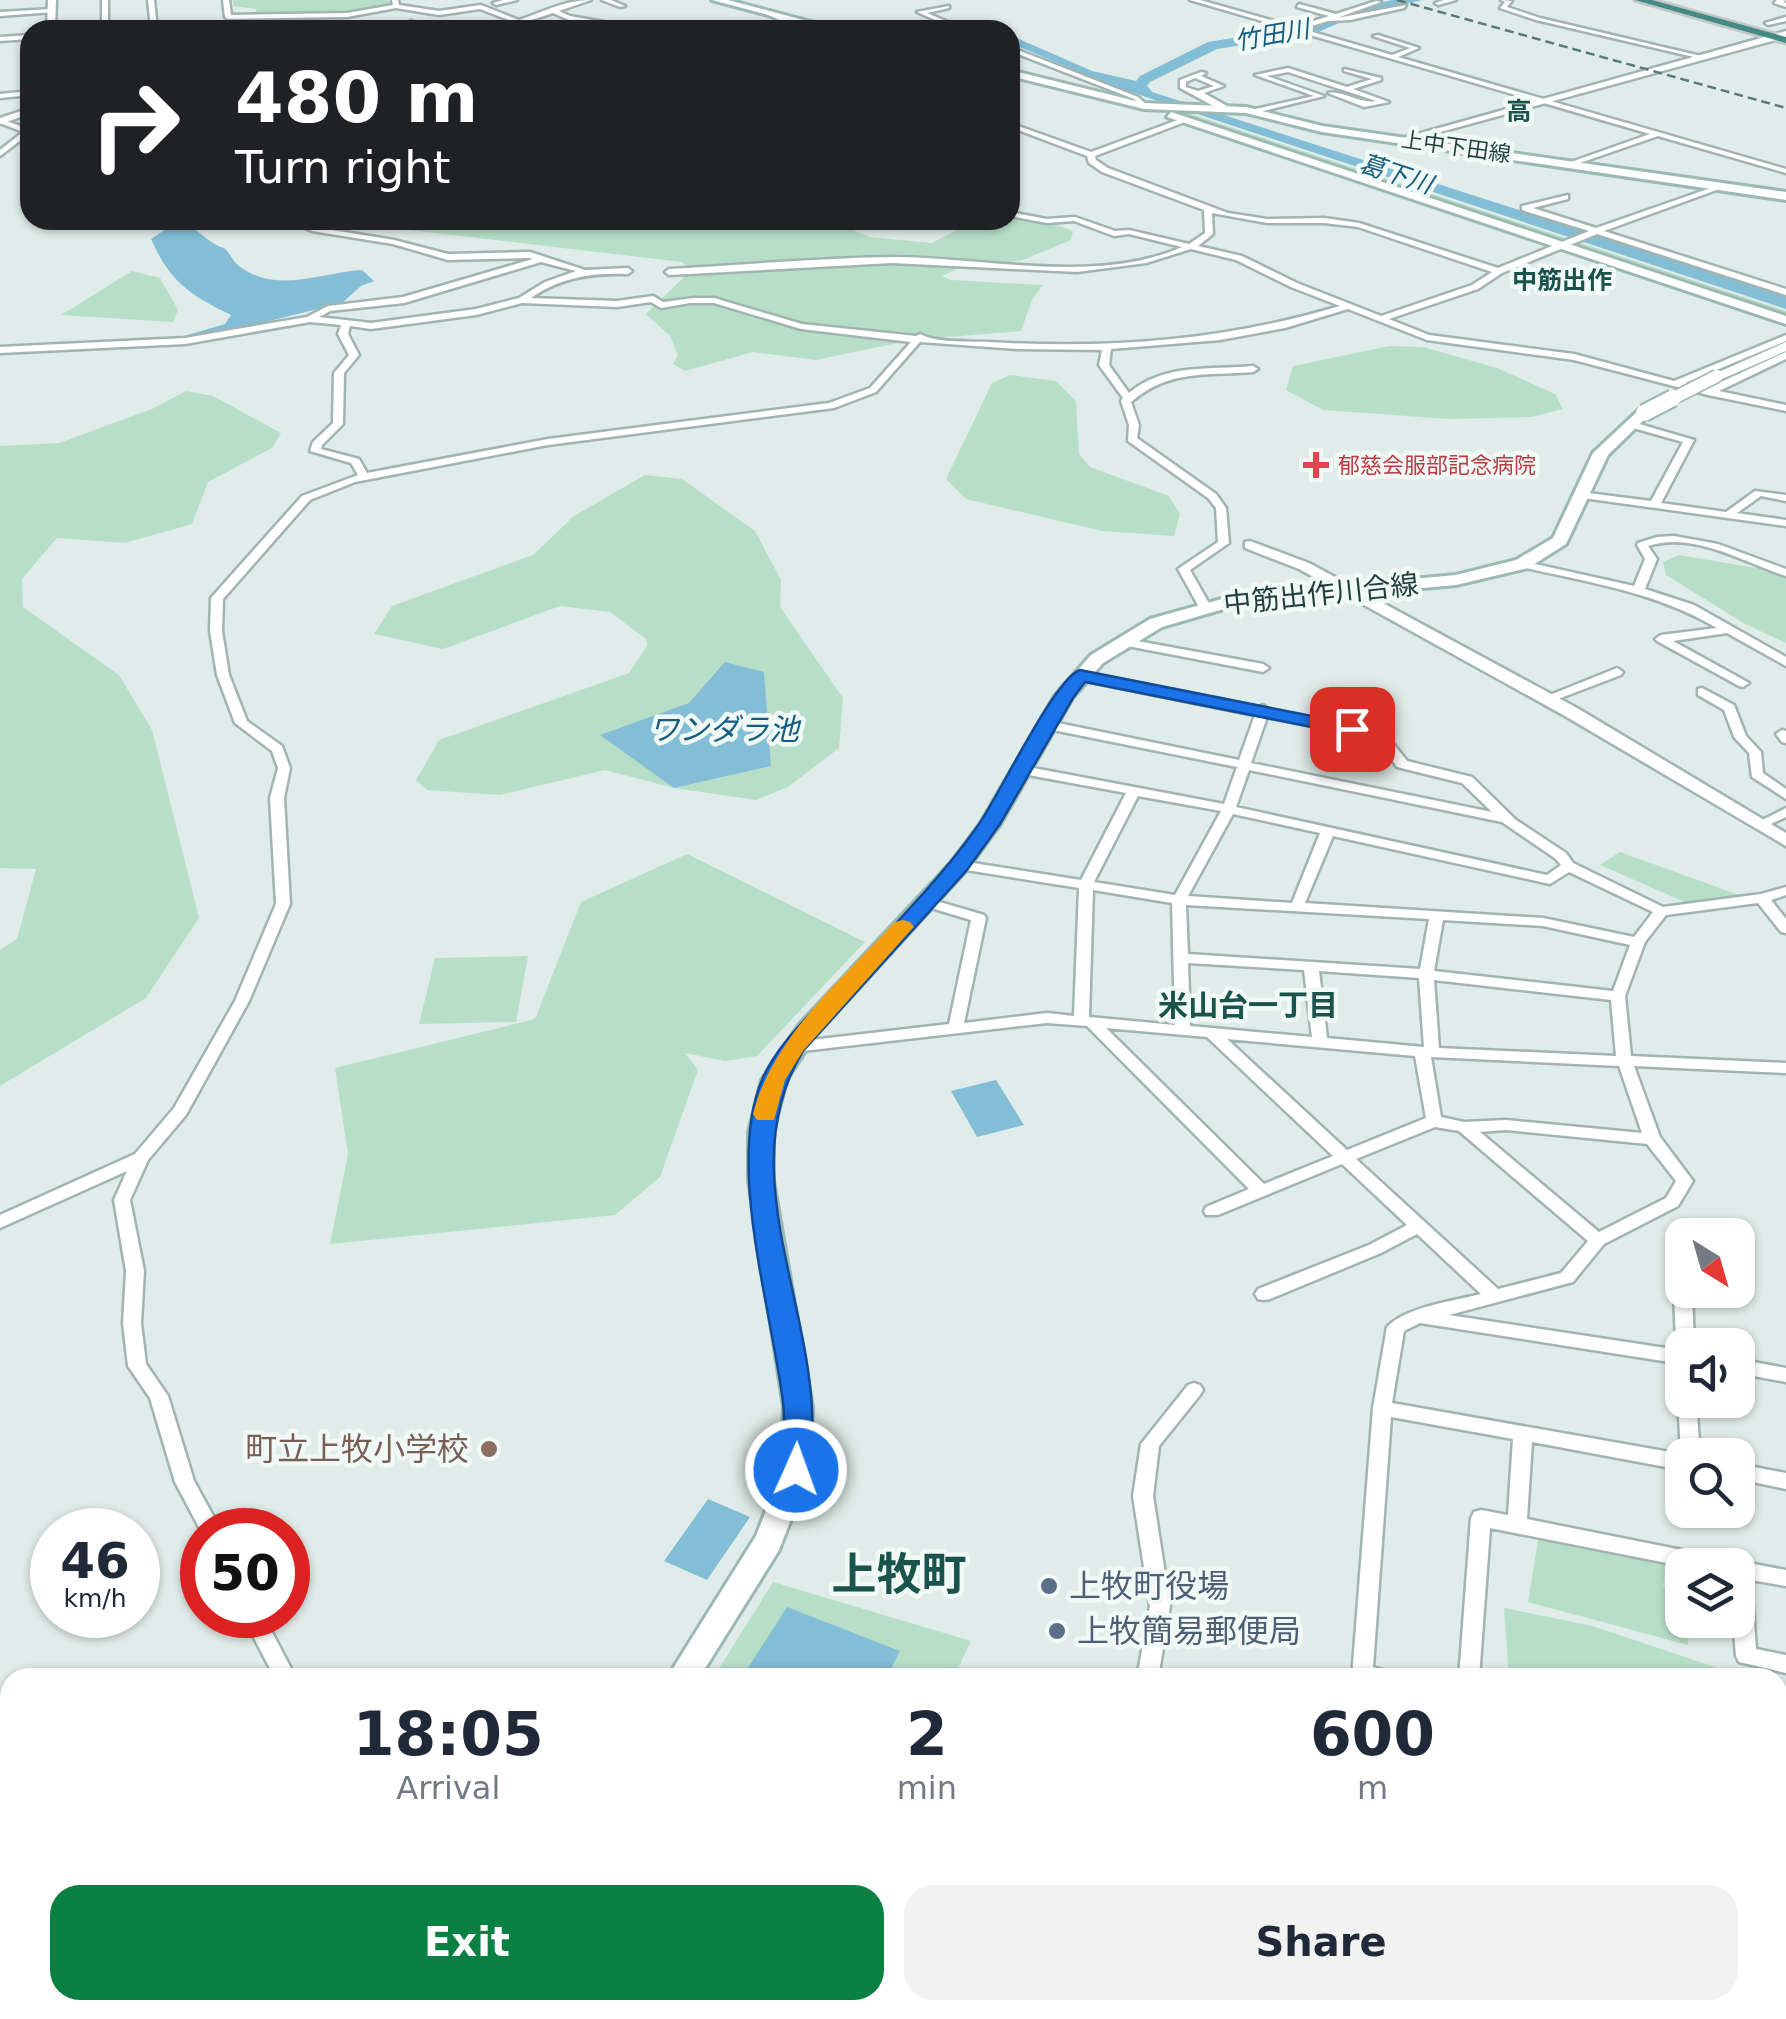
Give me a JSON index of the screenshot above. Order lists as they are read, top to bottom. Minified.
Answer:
{"streets":{"main road":["上中下田線","中筋出作川合線"]},"districts":["高","中筋出作","米山台一丁目","上牧町"],"water":["竹田川","葛下川","ワンダラ池"],"places":{"health":["郁慈会服部記念病院"],"other":["町立上牧小学校","上牧町役場","上牧簡易郵便局"]},"north":"bottom right","page":{"turn":["480 m","Turn right"],"speed":"46 km/h","limit":"50","eta":["18:05","Arrival","2","min","600","m"],"buttons":["Exit","Share"]}}
